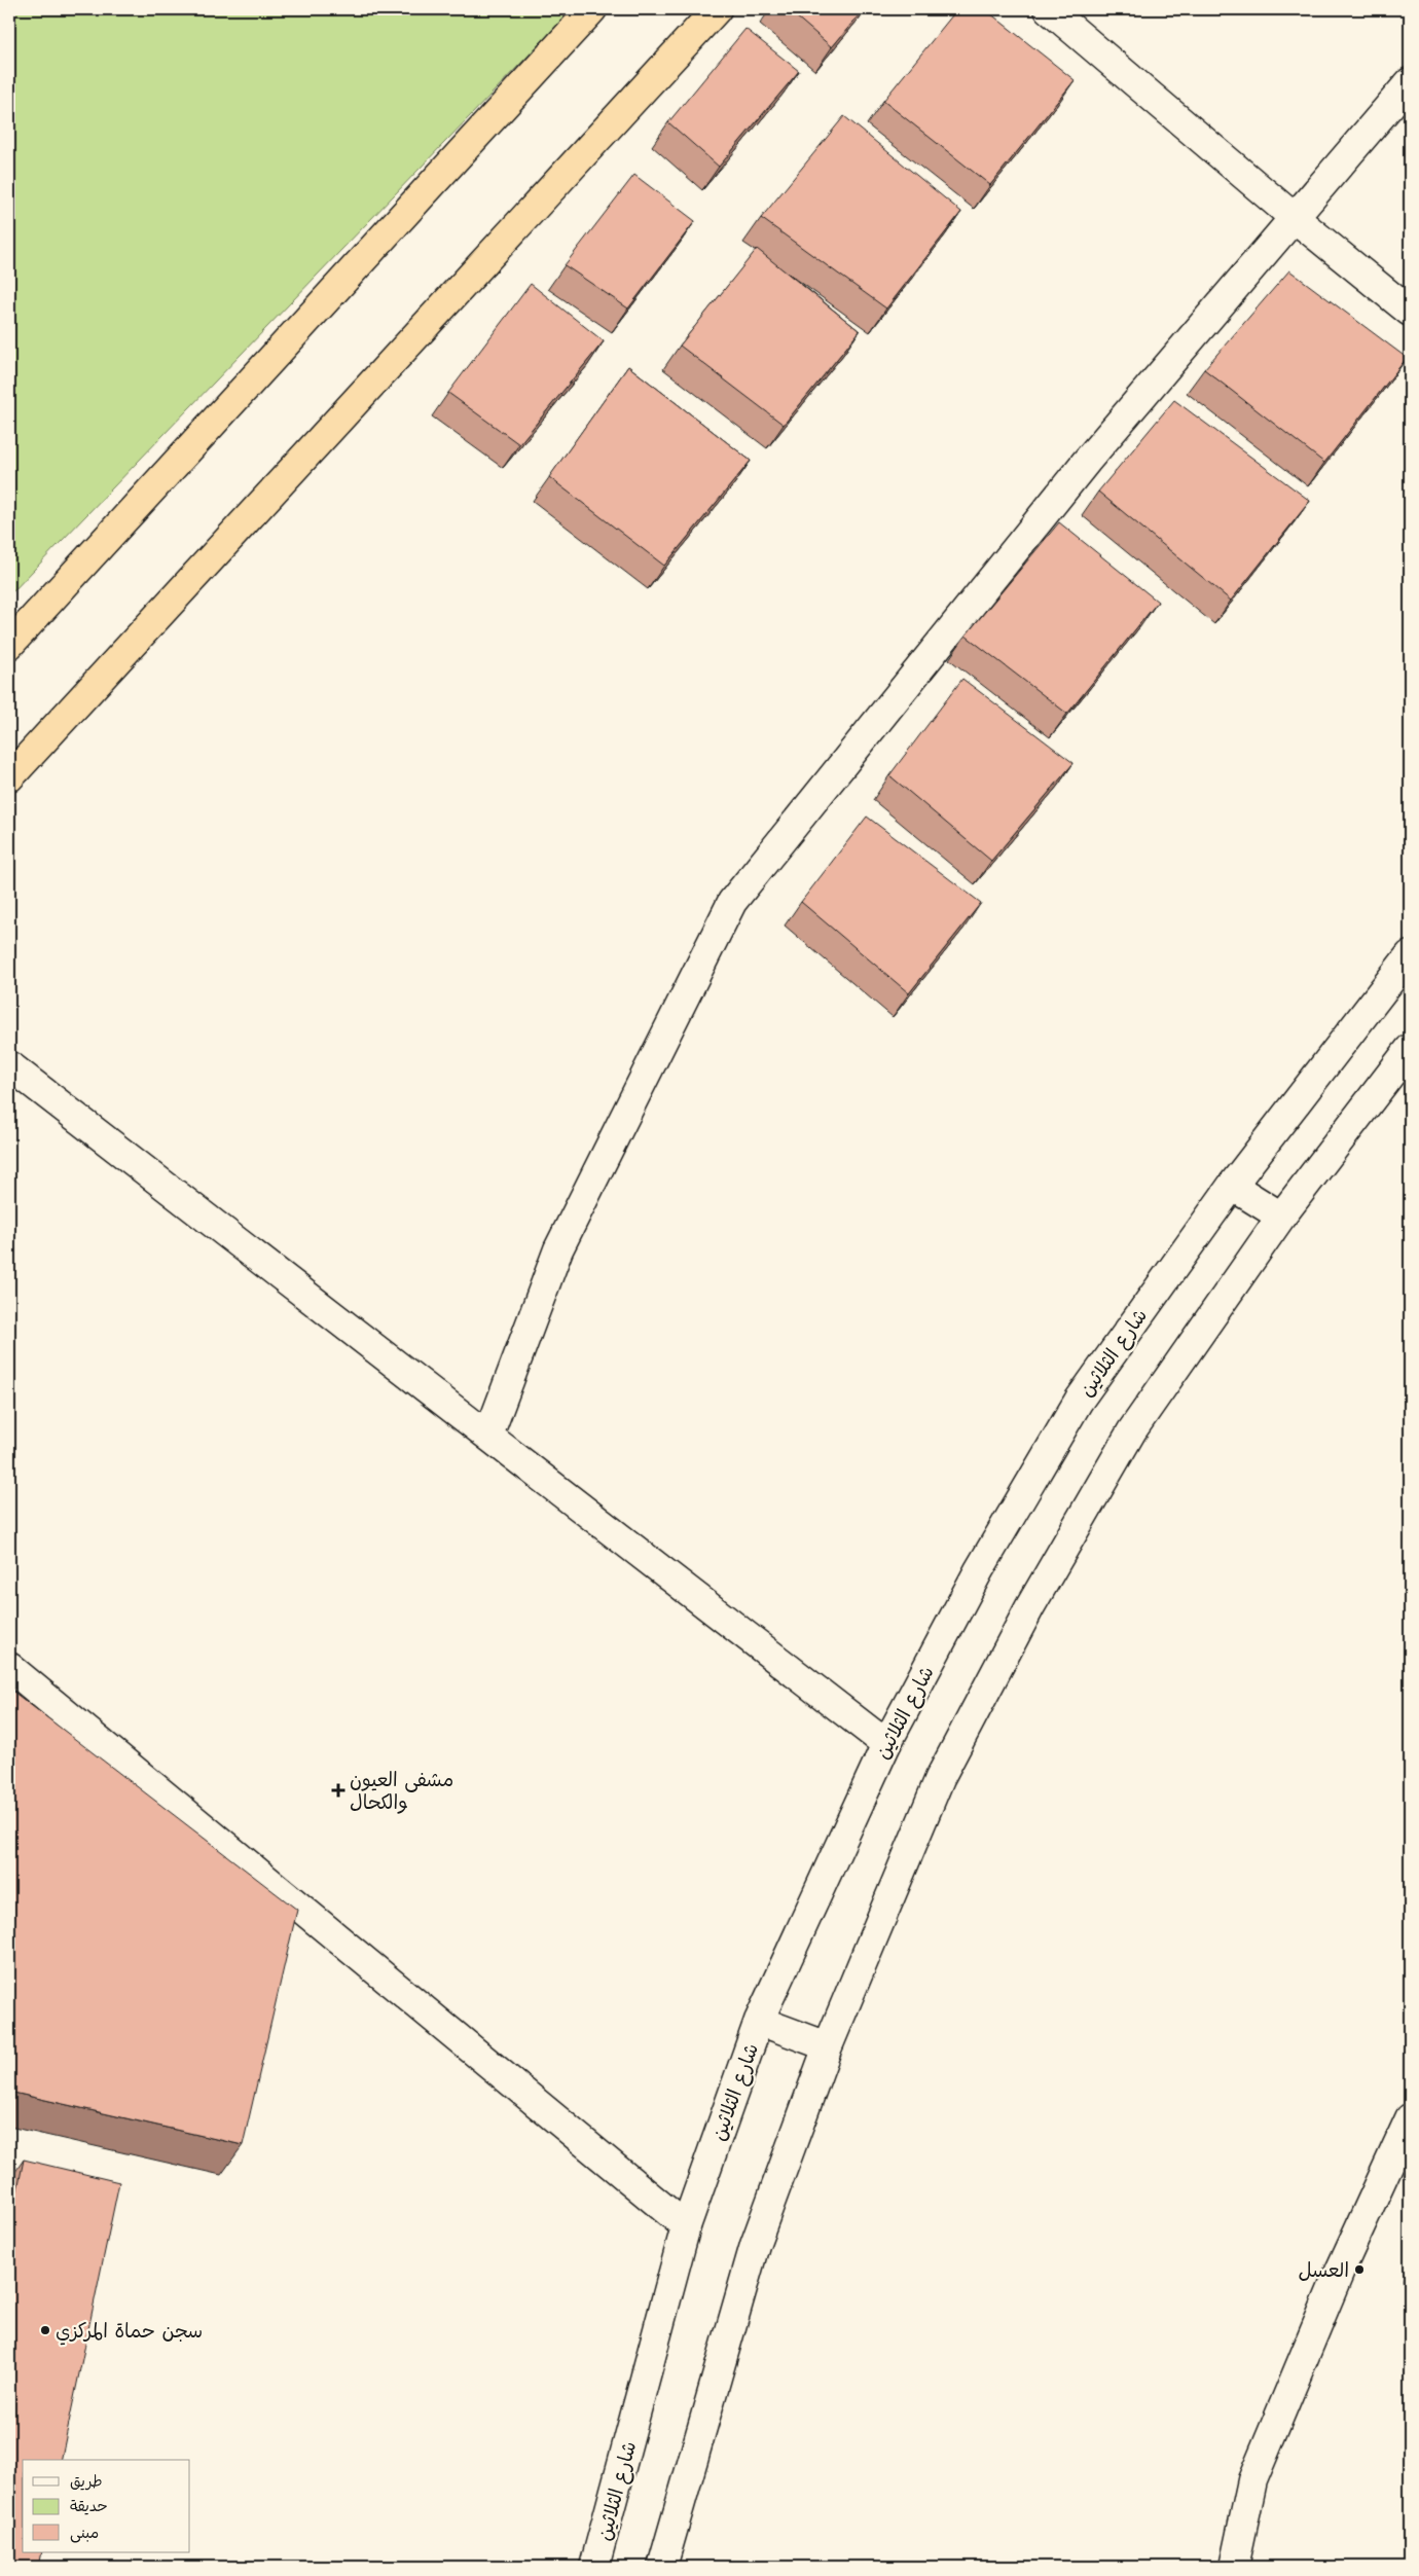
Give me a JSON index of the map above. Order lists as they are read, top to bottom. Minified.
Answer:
{"streets":{"street":["شارع الثلاثين"]},"places":{"health":["مشفى العيون والكحال"],"other":["العسل","سجن حماة المركزي"]},"legend":["طريق","حديقة","مبنى"]}
